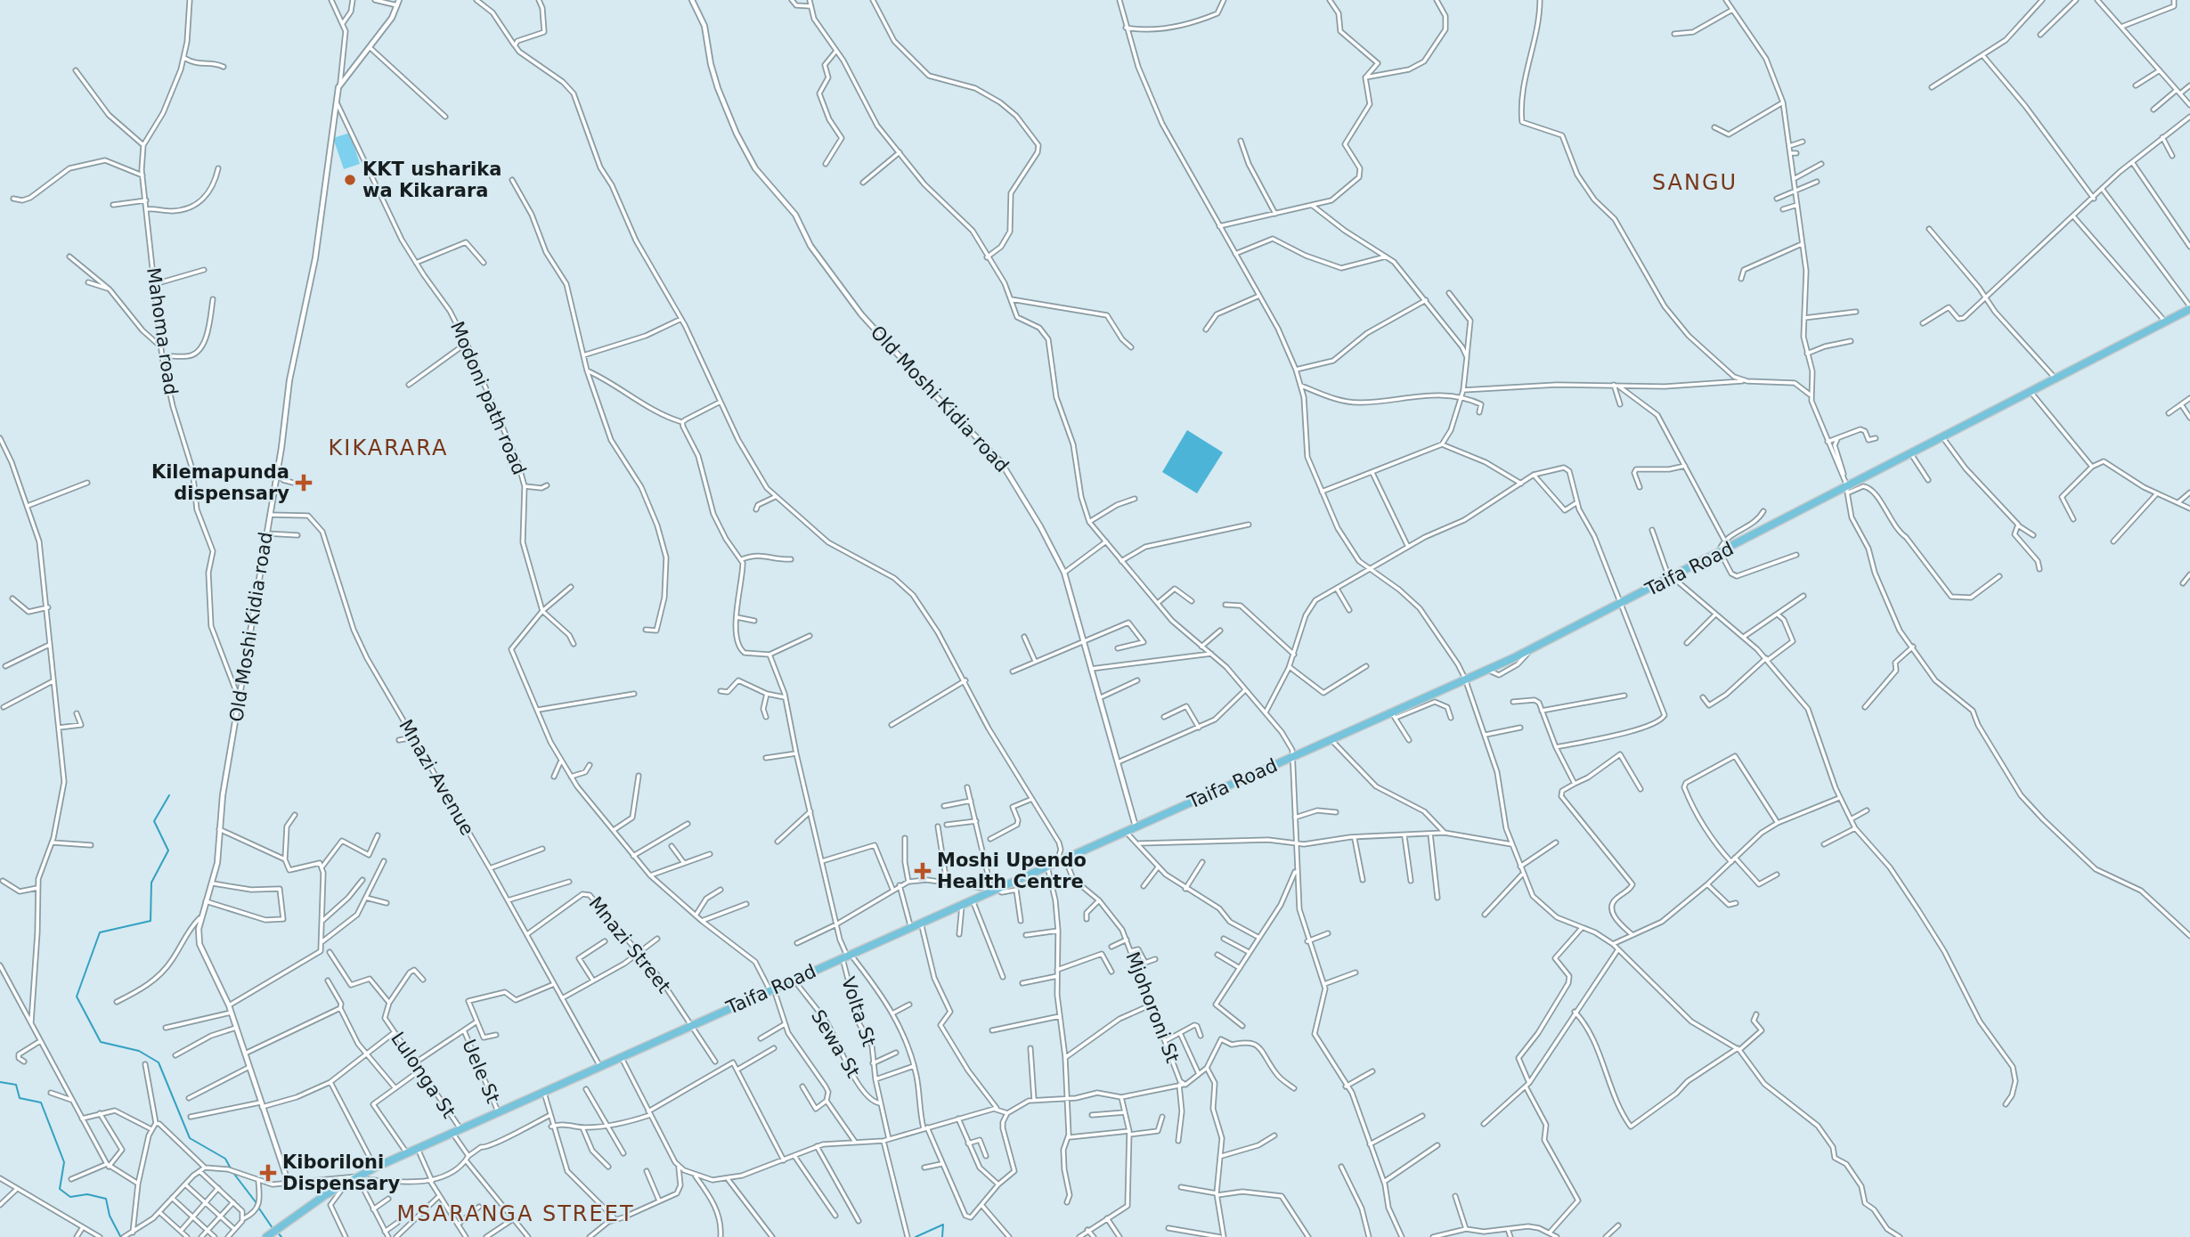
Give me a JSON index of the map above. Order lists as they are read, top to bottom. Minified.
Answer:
{"streets":{"highway":["Taifa Road"],"street":["Mahoma road","Modoni path road","Old Moshi Kidia road","Mnazi Avenue","Mnazi Street","Mjohoroni St","Volta St","Sewa St","Uele St","Lulonga St"]},"crossings":[["Mahoma road","Old Moshi Kidia road"],["Modoni path road","Old Moshi Kidia road"],["Old Moshi Kidia road","Taifa Road"],["Old Moshi Kidia road","Mnazi Avenue"],["Taifa Road","Mnazi Avenue"],["Taifa Road","Mnazi Street"],["Taifa Road","Mjohoroni St"],["Taifa Road","Volta St"],["Taifa Road","Sewa St"],["Taifa Road","Uele St"],["Taifa Road","Lulonga St"],["Mnazi Avenue","Mnazi Street"],["Volta St","Sewa St"]],"districts":["SANGU","KIKARARA","MSARANGA STREET"],"places":{"other":["KKT usharika wa Kikarara"],"health":["Kilemapunda dispensary","Moshi Upendo Health Centre","Kiboriloni Dispensary"]}}
